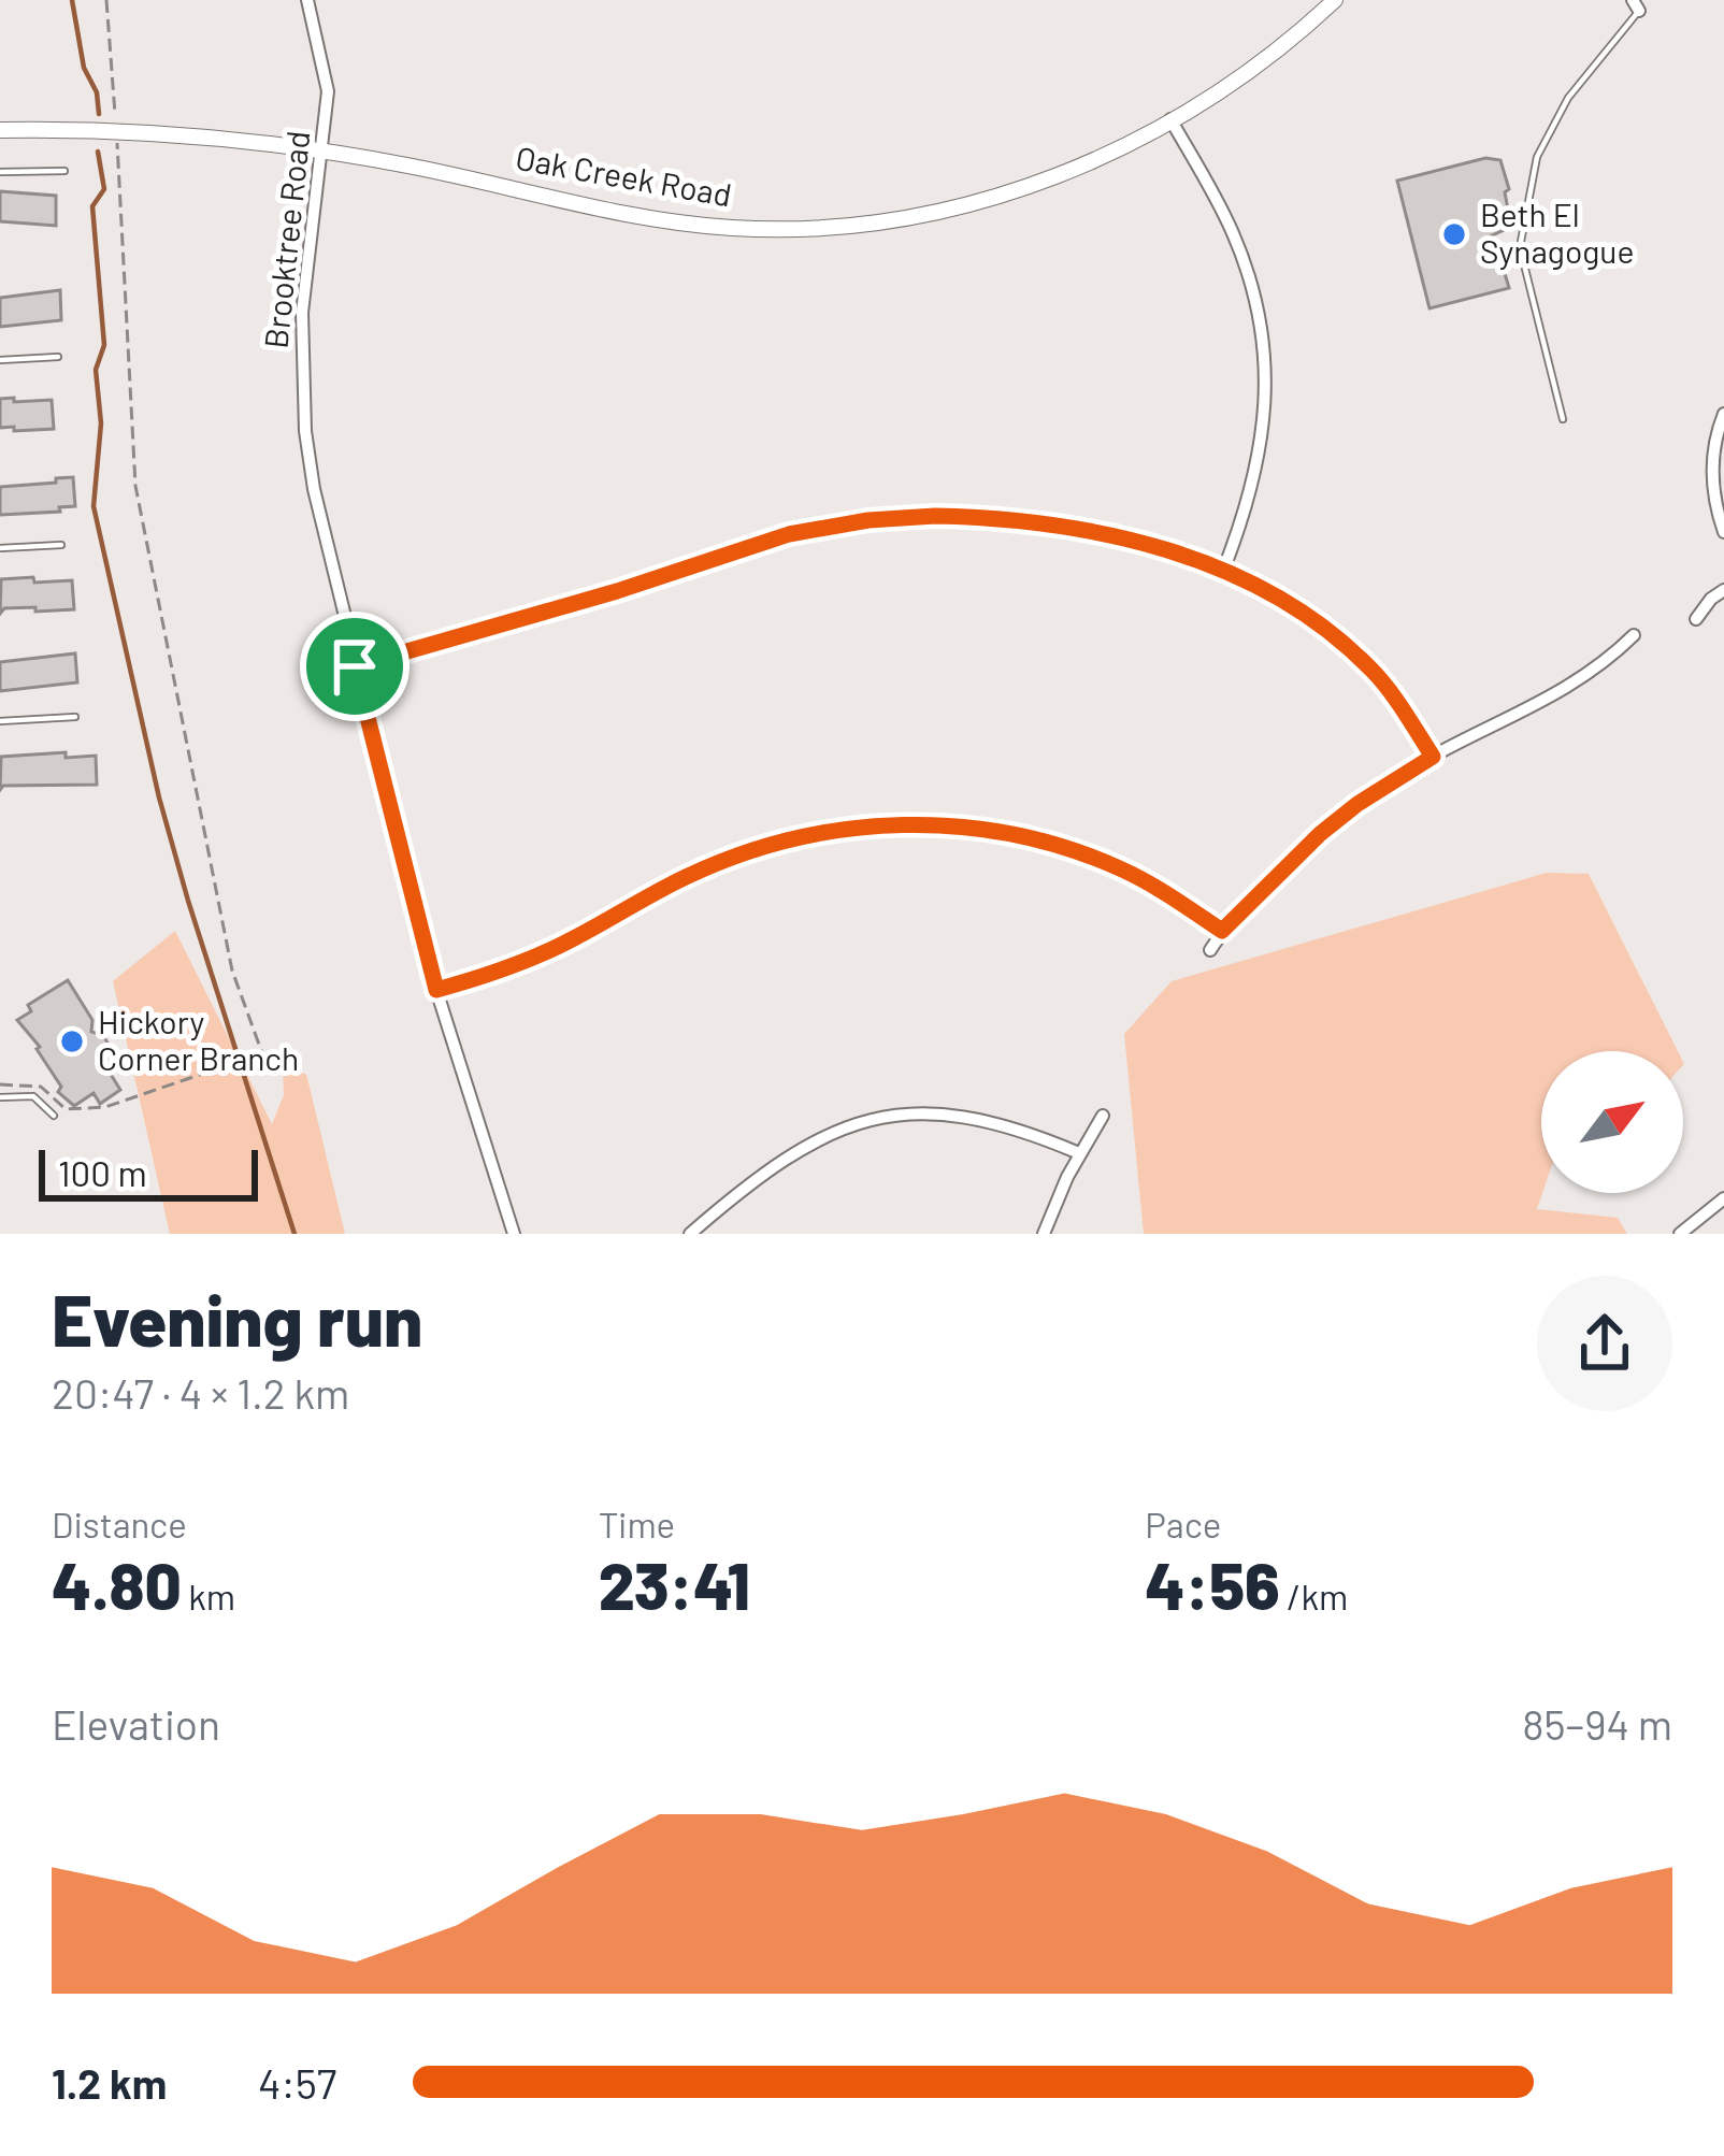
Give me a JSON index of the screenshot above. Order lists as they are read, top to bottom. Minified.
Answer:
{"streets":{"street":["Oak Creek Road","Brooktree Road"]},"crossings":[["Oak Creek Road","Brooktree Road"]],"places":["Beth El Synagogue","Hickory Corner Branch"],"scale_bar":"100 m","north":"top right","page":{"scale":"100 m","heading":["Evening run","20:47 · 4 × 1.2 km"],"stats":[["Distance","4.80 km"],["Time","23:41"],["Pace","4:56 /km"]],"chart":["Elevation","85–94 m"],"list":[{"name":"1.2 km","note":"4:57"}]}}
